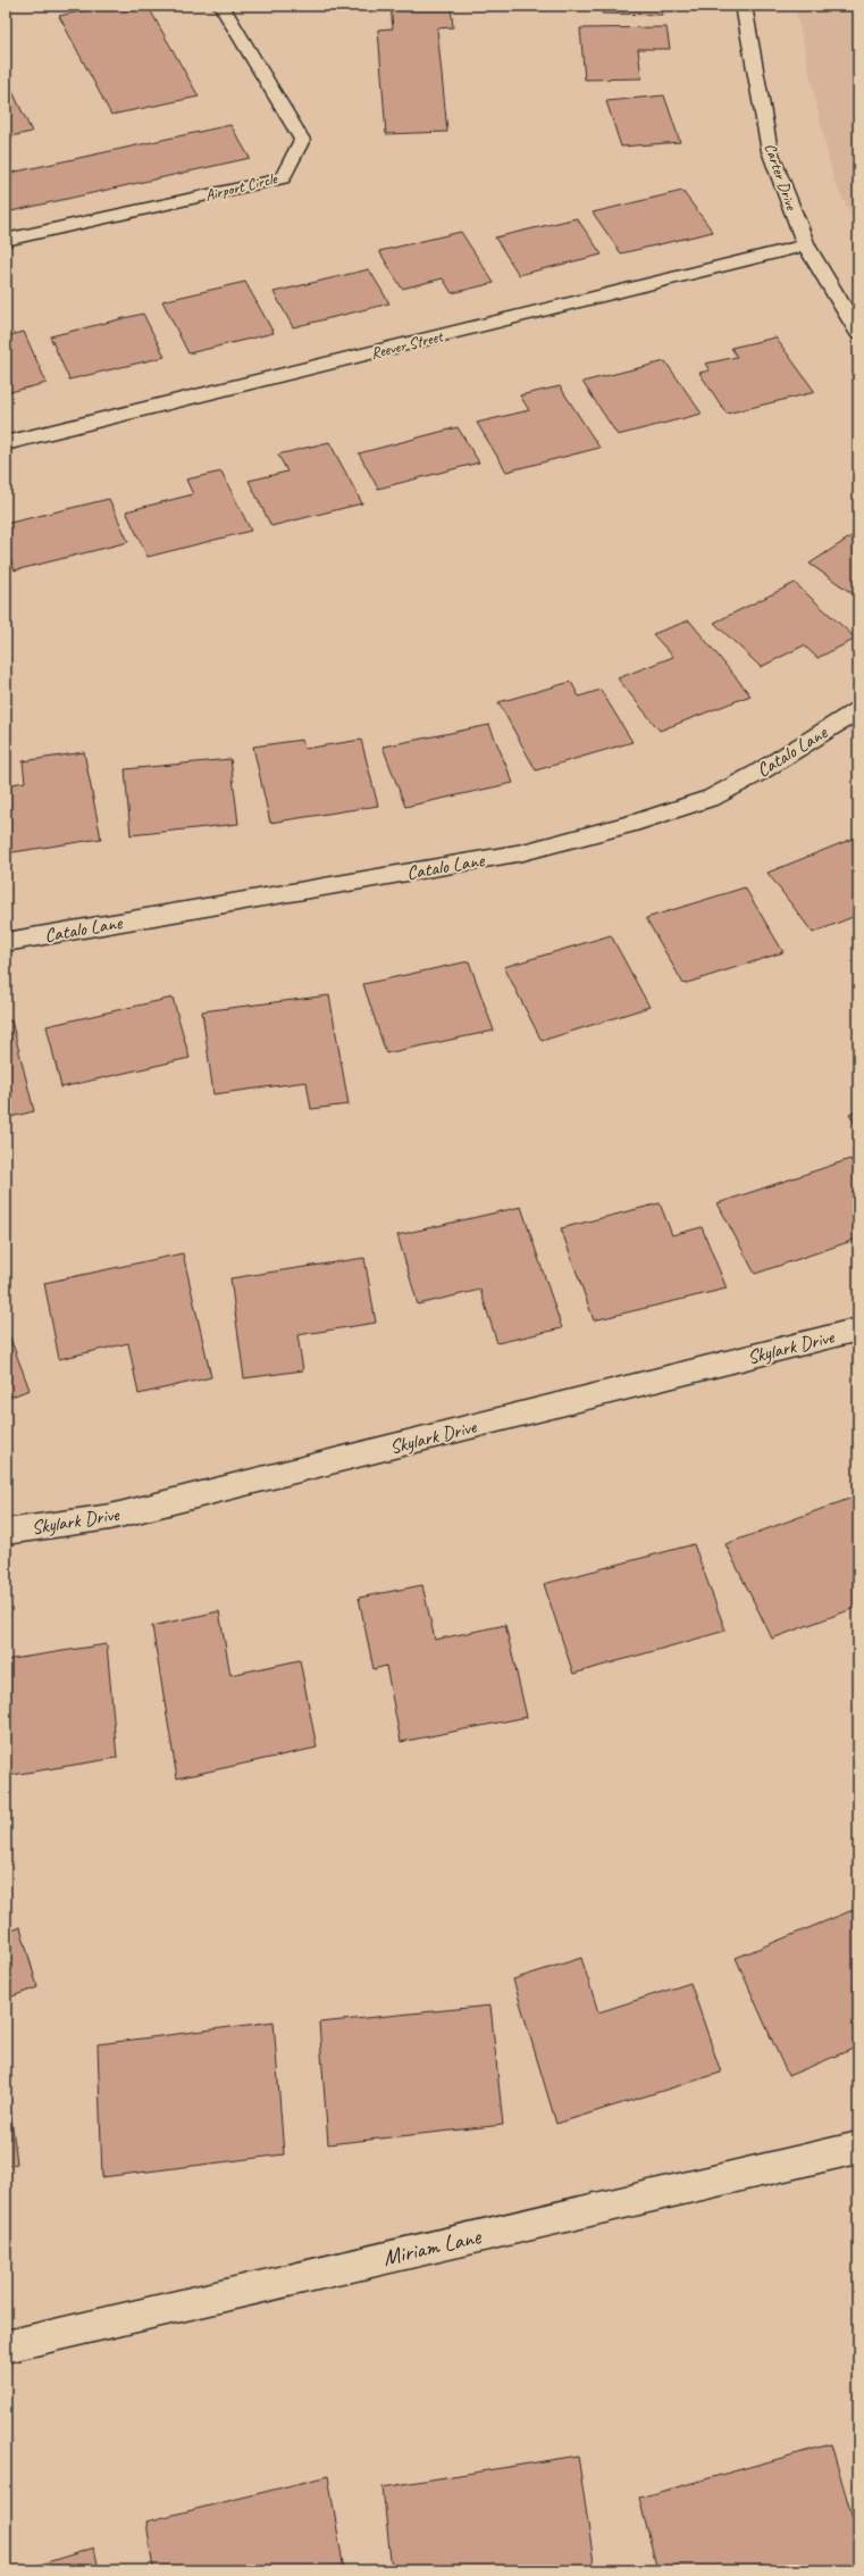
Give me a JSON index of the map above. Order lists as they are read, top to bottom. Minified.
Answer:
{"streets":{"street":["Carter Drive","Reever Street","Catalo Lane","Skylark Drive","Miriam Lane"],"lane":["Airport Circle"]},"crossings":[["Carter Drive","Reever Street"]]}
